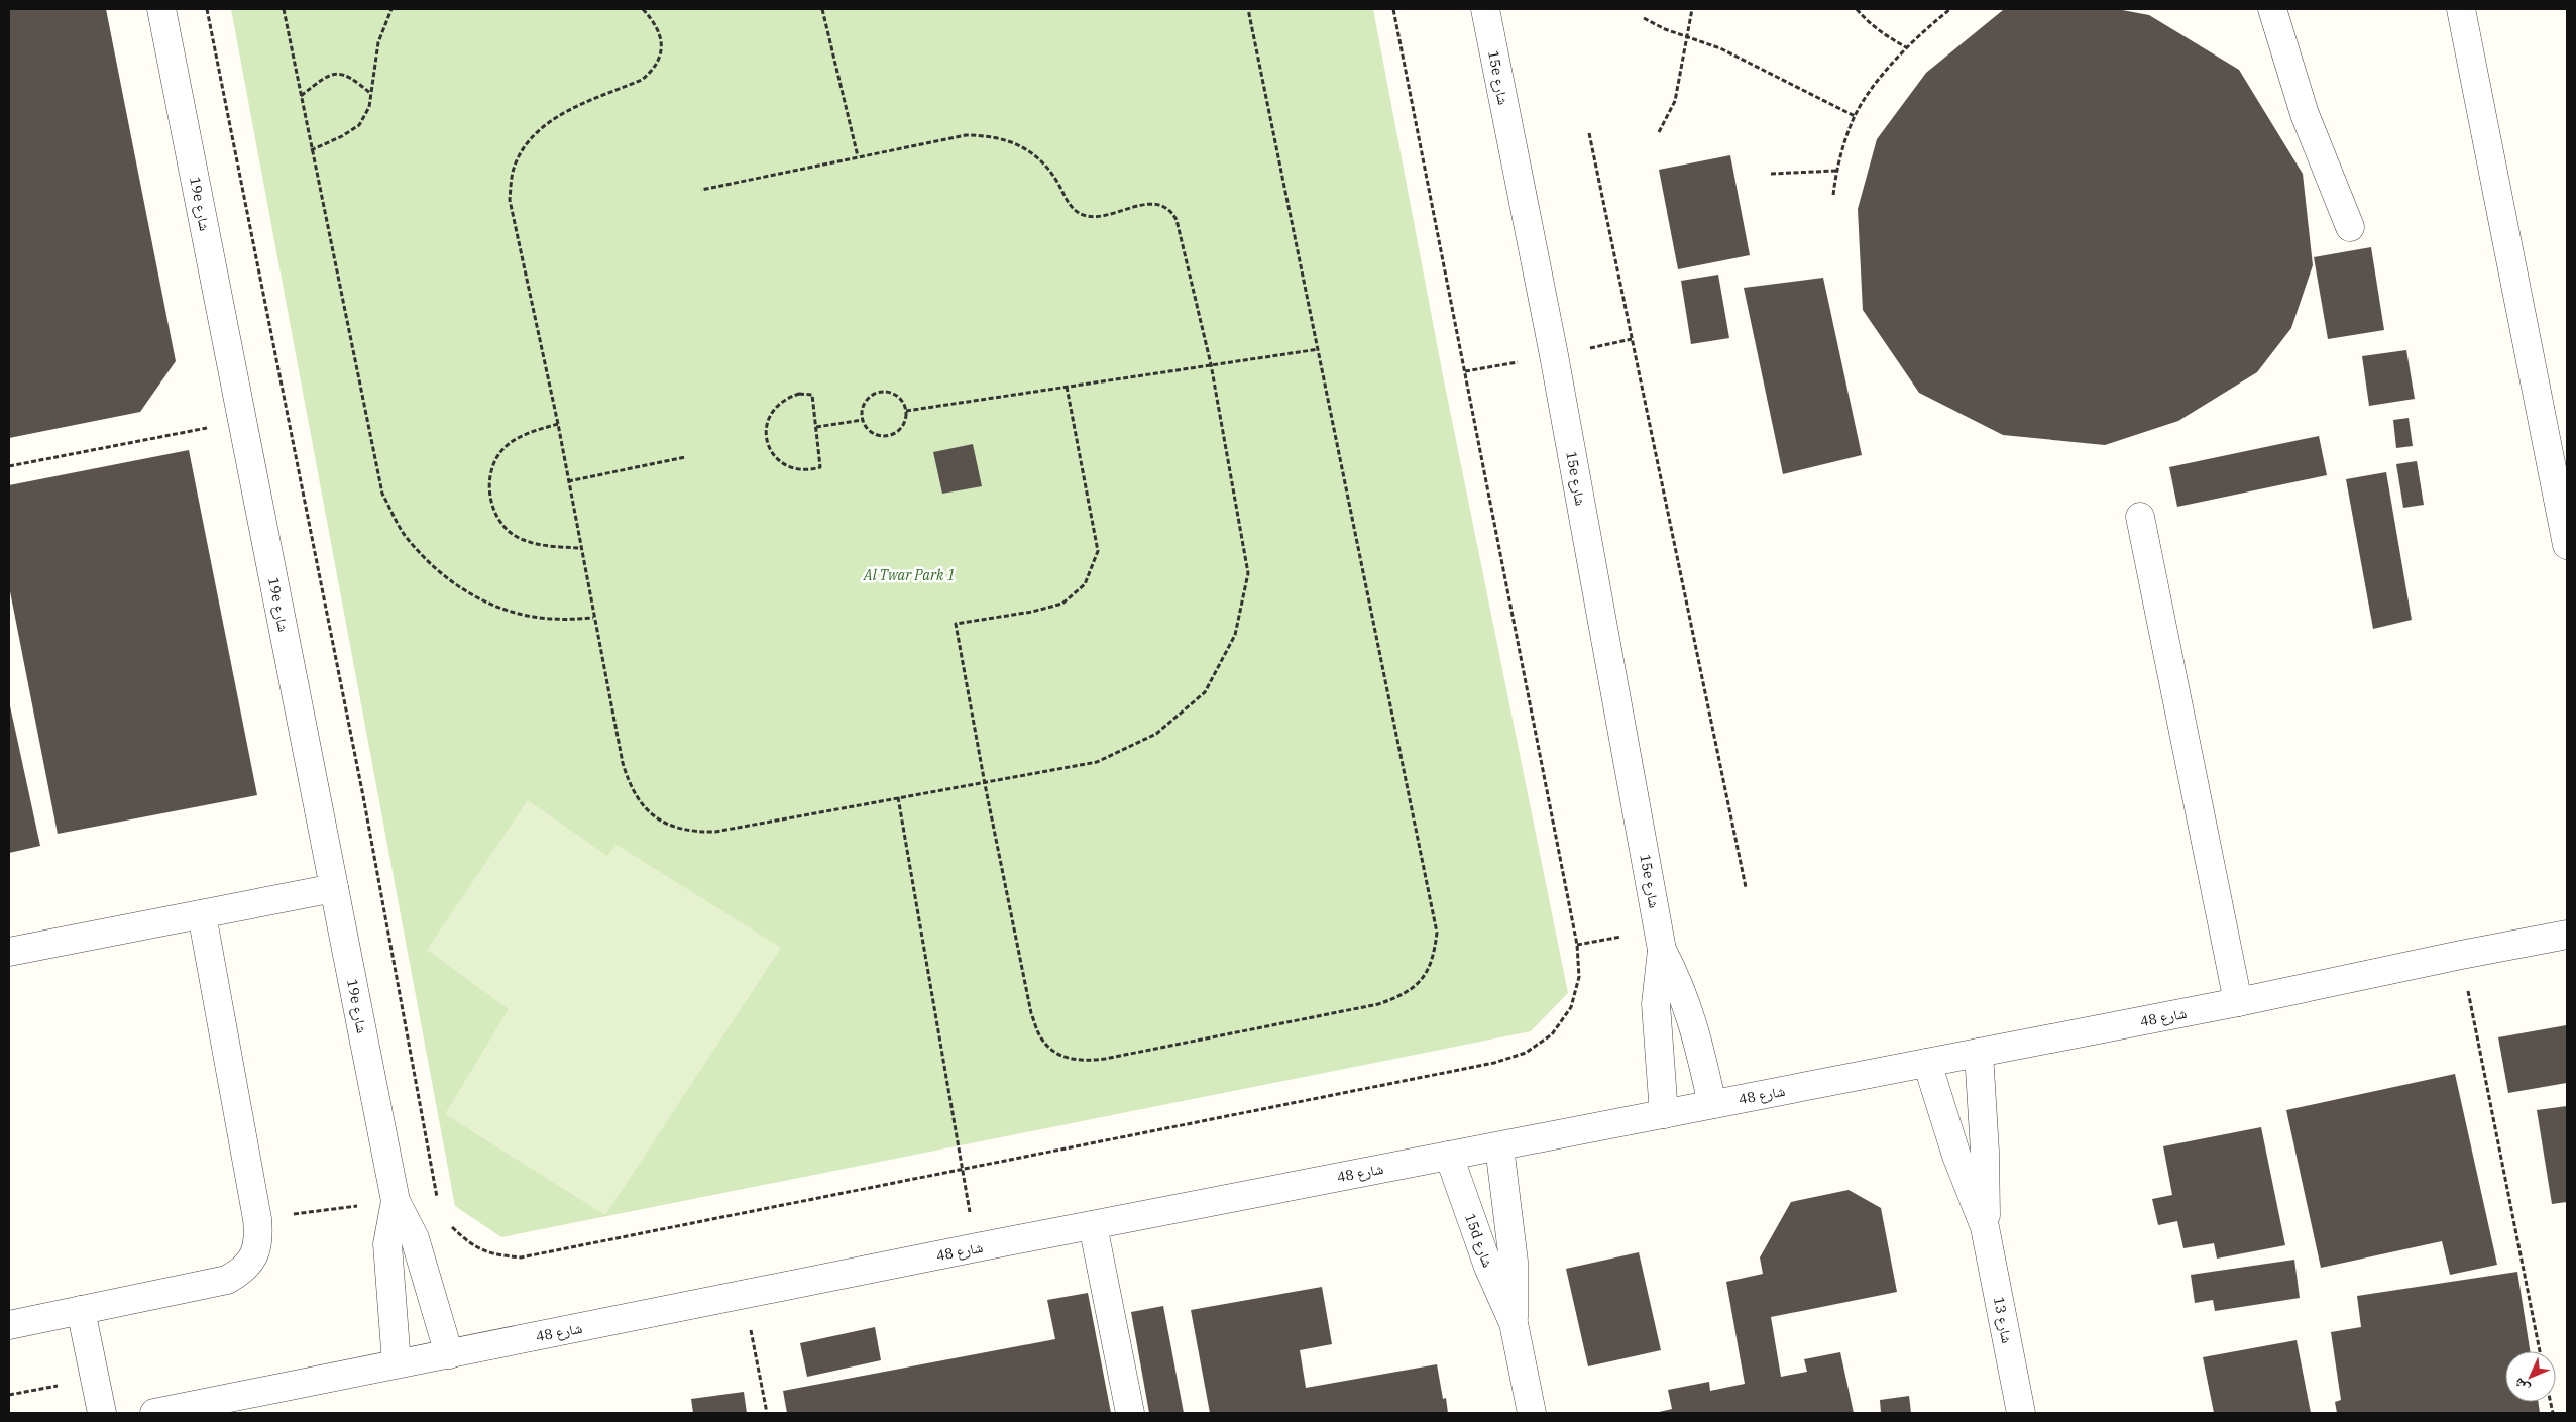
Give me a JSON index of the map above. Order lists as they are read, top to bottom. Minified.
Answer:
{"streets":{"street":["15e شارع","19e شارع","شارع 48","15d شارع","شارع 13"]},"crossings":[["15e شارع","شارع 48"],["19e شارع","شارع 48"],["شارع 48","15d شارع"],["شارع 48","شارع 13"]],"parks":["Al Twar Park 1"],"north":"bottom left"}
